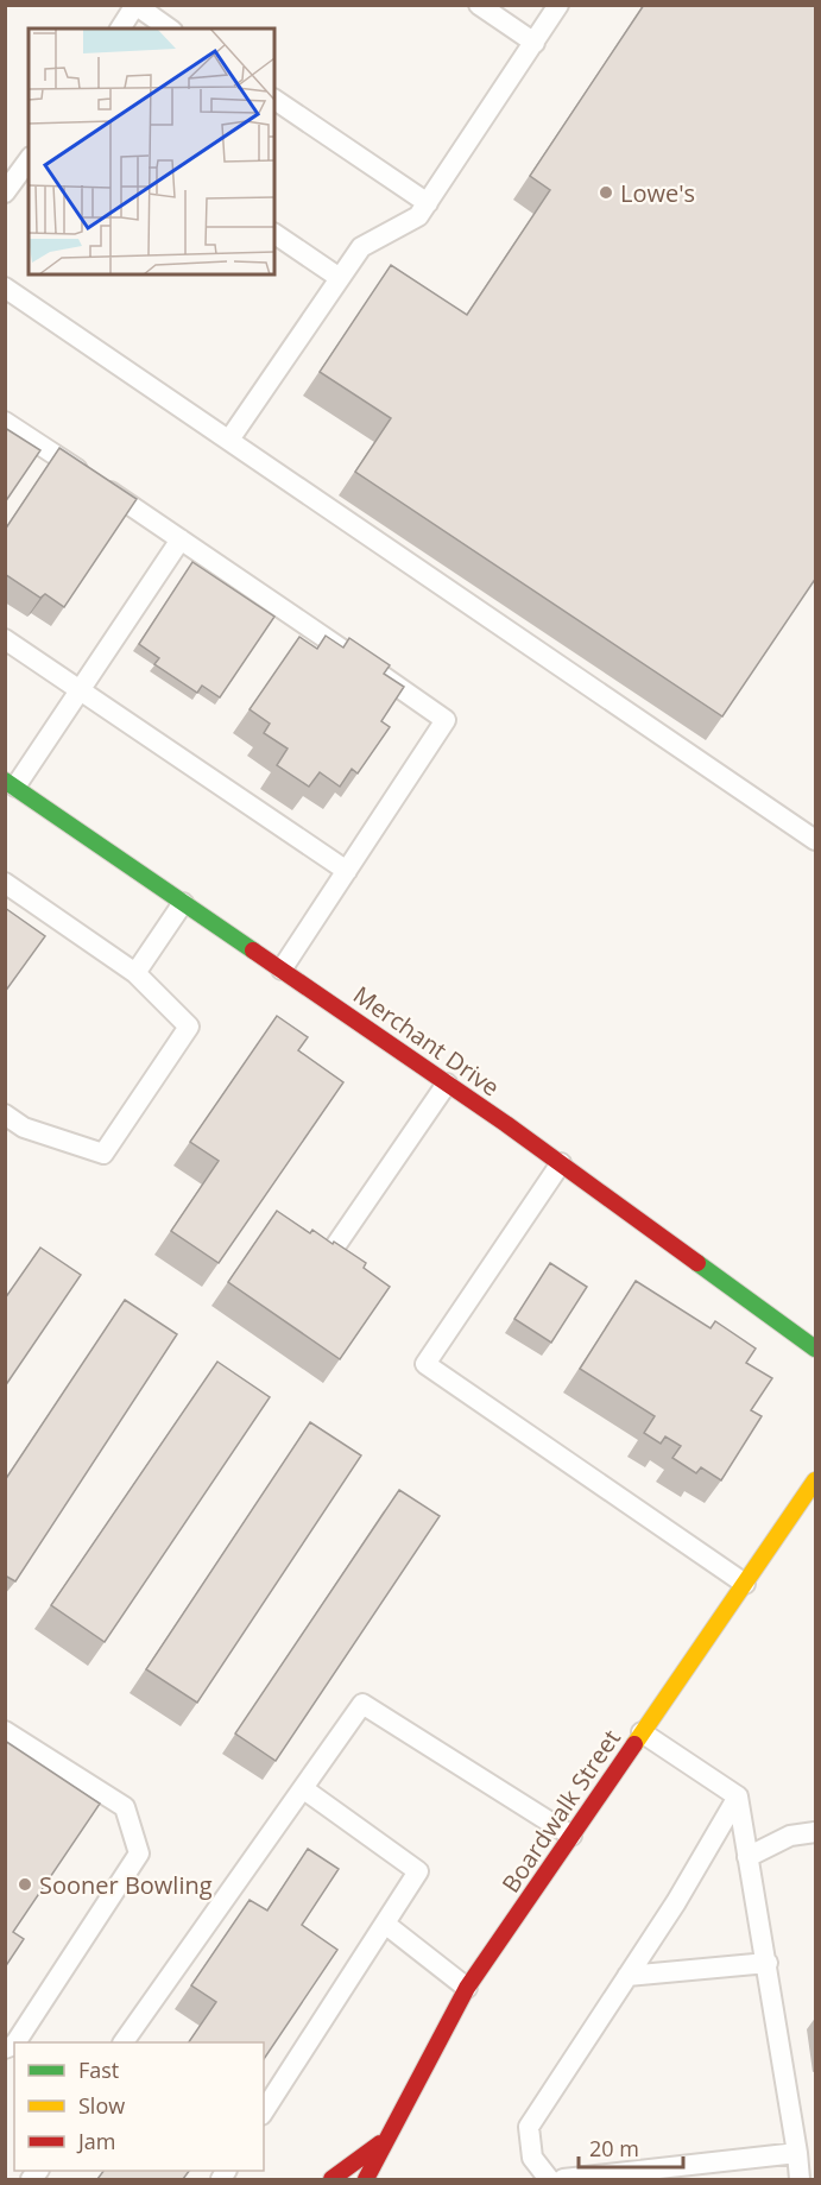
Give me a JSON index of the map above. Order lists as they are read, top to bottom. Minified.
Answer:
{"streets":{"street":["Merchant Drive","Boardwalk Street"]},"places":["Lowe's","Sooner Bowling"],"legend":["Fast","Slow","Jam"],"scale_bar":"20 m"}
